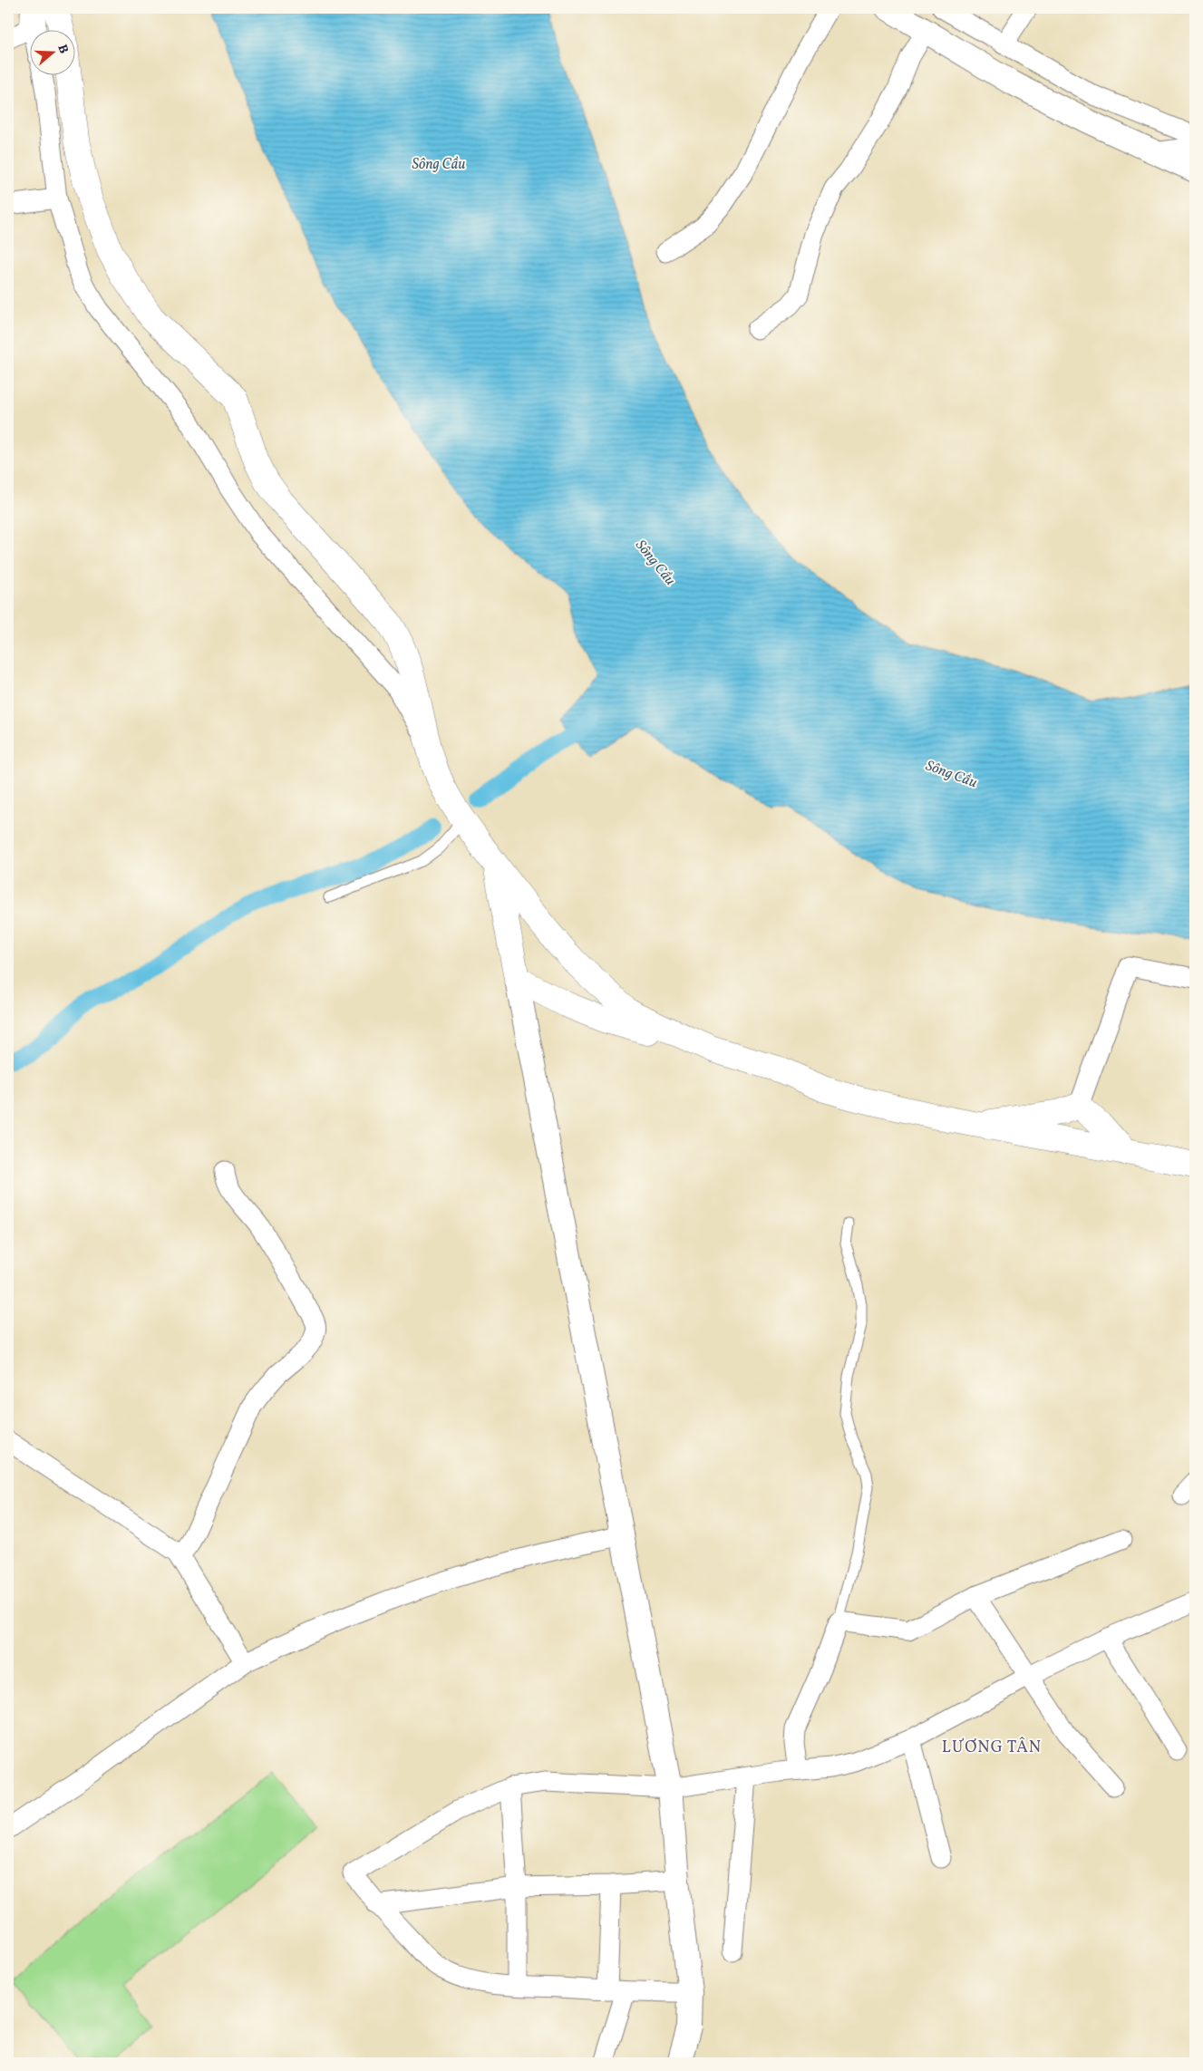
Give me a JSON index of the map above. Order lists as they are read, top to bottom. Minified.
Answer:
{"districts":["LƯƠNG TÂN"],"water":["Sông Cầu"],"north":"right"}
